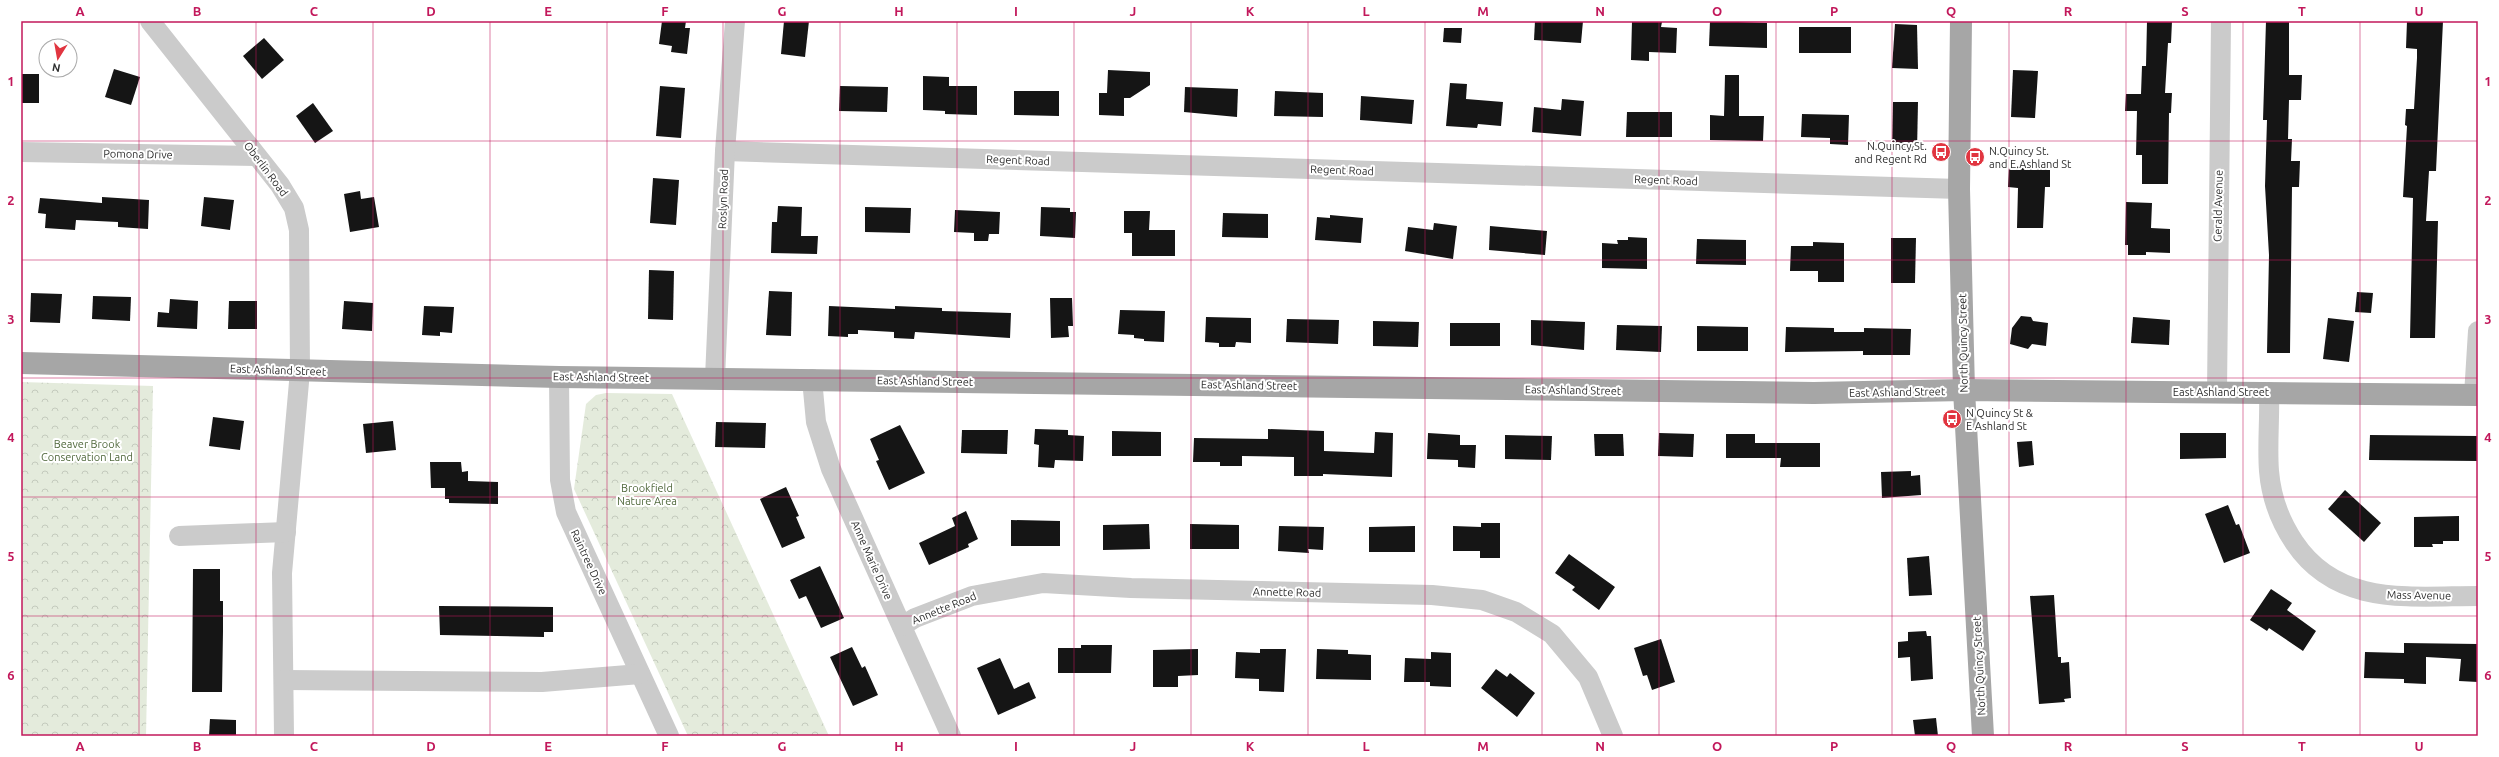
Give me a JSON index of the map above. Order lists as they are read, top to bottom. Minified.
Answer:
{"streets":{"main road":["North Quincy Street","East Ashland Street"],"street":["Pomona Drive","Regent Road","Oberlin Road","Roslyn Road","Gerald Avenue","Anne Marie Drive","Raintree Drive","Annette Road","Mass Avenue"]},"crossings":[["Pomona Drive","Oberlin Road"],["Regent Road","Roslyn Road"],["Regent Road","North Quincy Street"],["Oberlin Road","East Ashland Street"],["Roslyn Road","East Ashland Street"],["Gerald Avenue","East Ashland Street"],["North Quincy Street","East Ashland Street"],["East Ashland Street","Anne Marie Drive"],["East Ashland Street","Raintree Drive"],["East Ashland Street","Mass Avenue"],["Anne Marie Drive","Annette Road"]],"parks":["Beaver Brook Conservation Land","Brookfield Nature Area"],"places":{"bus stop":["N.Quincy St. and Regent Rd","N.Quincy St. and E.Ashland St","N Quincy St & E Ashland St"]},"north":"bottom","grid":{"columns":["A","B","C","D","E","F","G","H","I","J","K","L","M","N","O","P","Q","R","S","T","U"],"rows":["1","2","3","4","5","6"]}}
